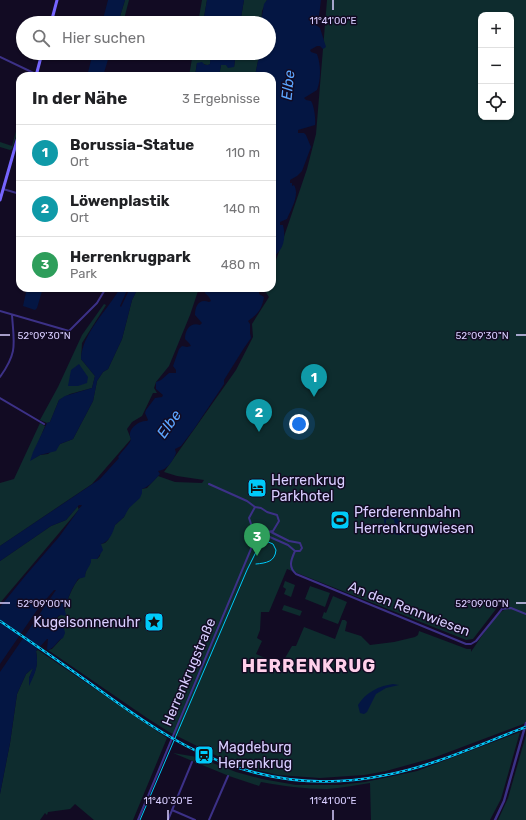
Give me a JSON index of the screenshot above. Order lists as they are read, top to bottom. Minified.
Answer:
{"streets":{"street":["An den Rennwiesen","Herrenkrugstraße"]},"districts":["HERRENKRUG"],"water":["Elbe"],"places":{"hotel":["Herrenkrug Parkhotel"],"sports":["Pferderennbahn Herrenkrugwiesen"],"place":["Kugelsonnenuhr"],"station":["Magdeburg Herrenkrug"]},"page":{"map_buttons":["+","−"],"search":"Hier suchen","heading":["In der Nähe","3 Ergebnisse"],"list":[{"mark":"1","name":"Borussia-Statue","note":"Ort","value":"110 m"},{"mark":"2","name":"Löwenplastik","note":"Ort","value":"140 m"},{"mark":"3","name":"Herrenkrugpark","note":"Park","value":"480 m"}],"pins":["1","2","3"]},"coordinates":["11°41'00\"E","52°09'30\"N","52°09'00\"N","11°40'30\"E"]}
